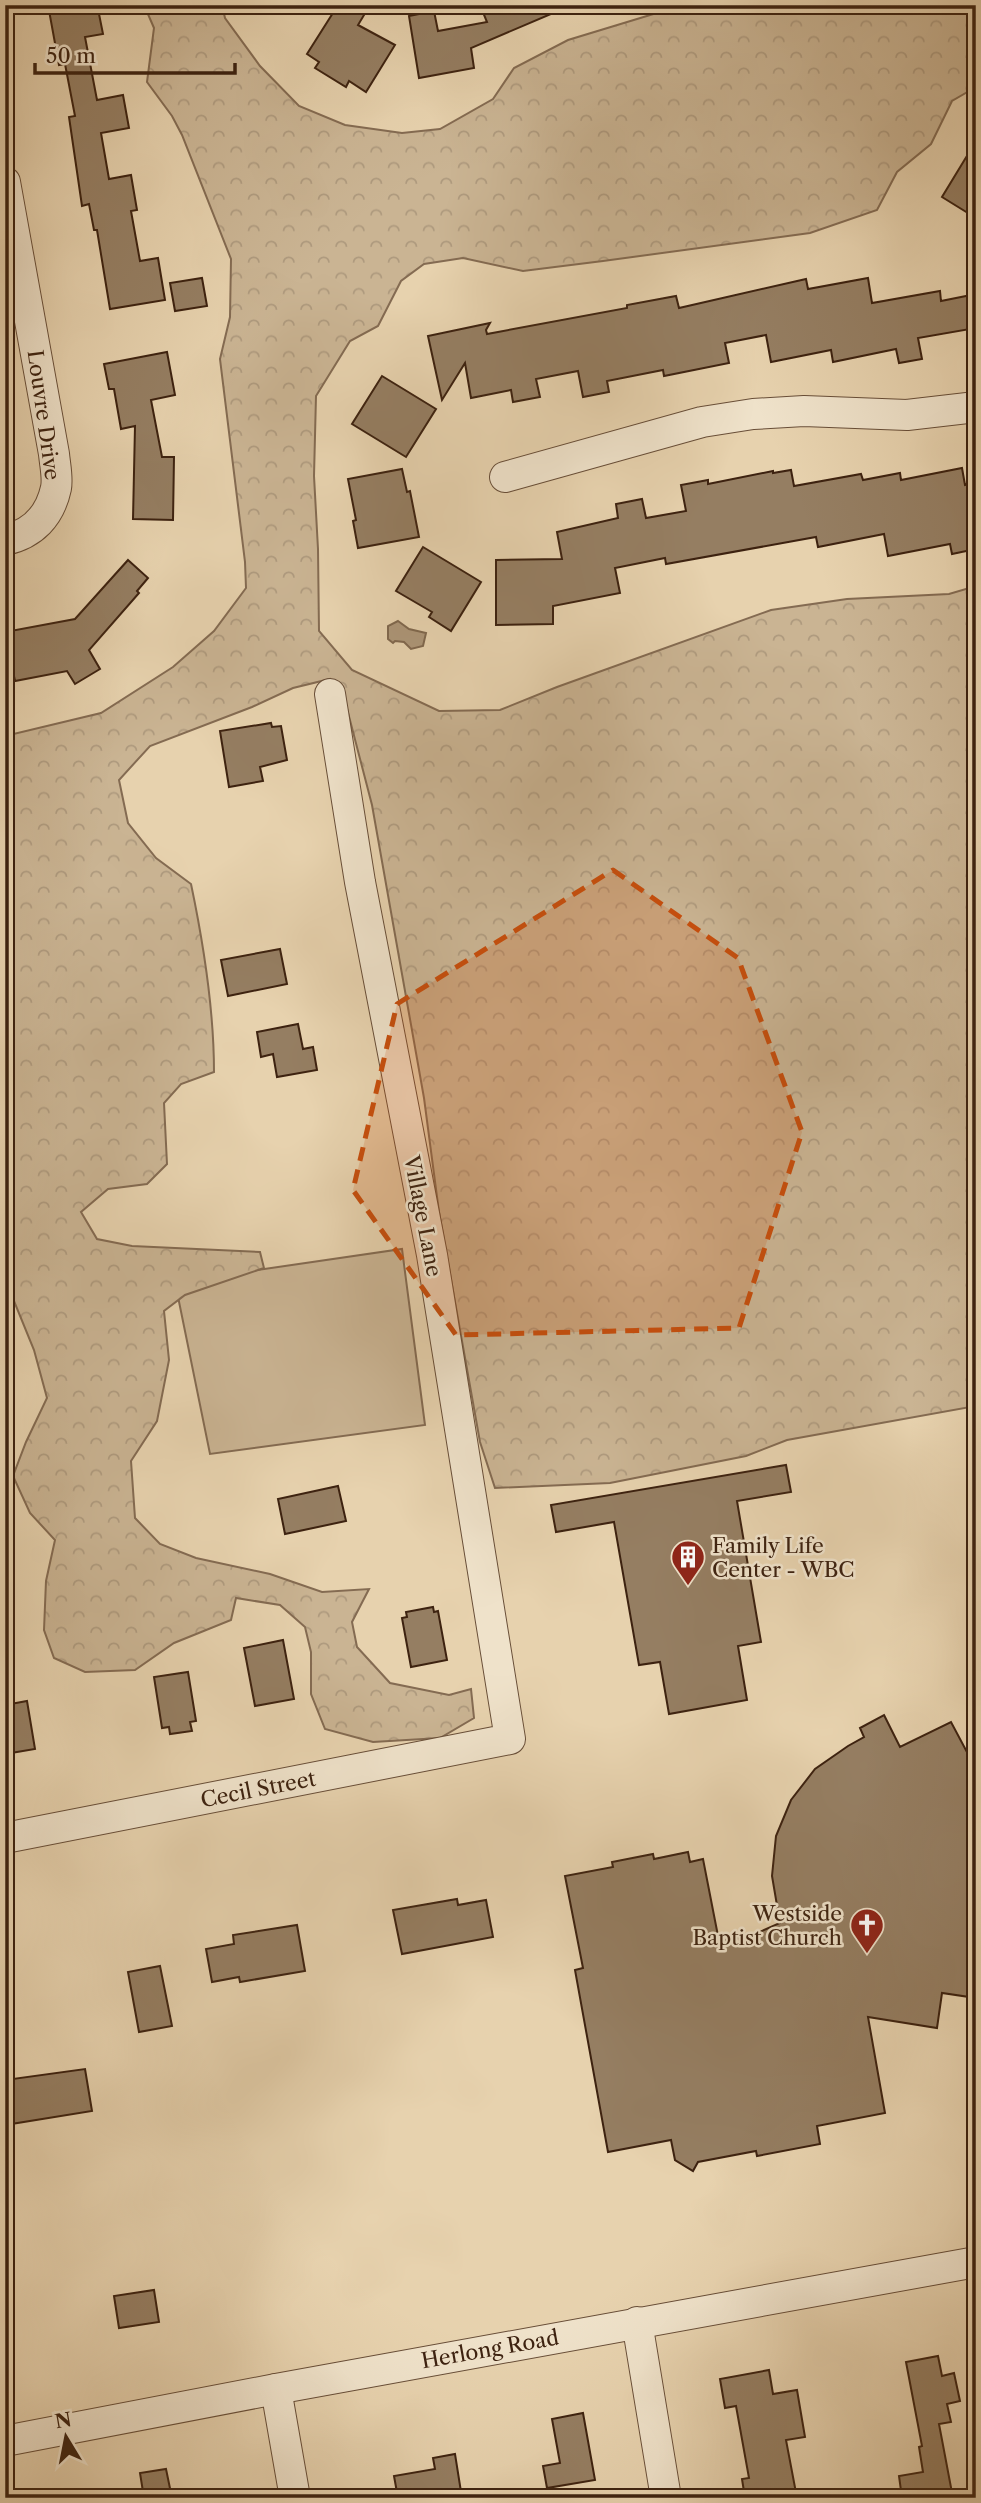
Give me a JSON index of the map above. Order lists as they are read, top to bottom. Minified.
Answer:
{"streets":{"street":["Louvre Drive","Village Lane","Cecil Street","Herlong Road"]},"crossings":[["Village Lane","Cecil Street"]],"places":{"building":["Family Life Center - WBC"],"church":["Westside Baptist Church"]},"scale_bar":"50 m","north":"top"}
